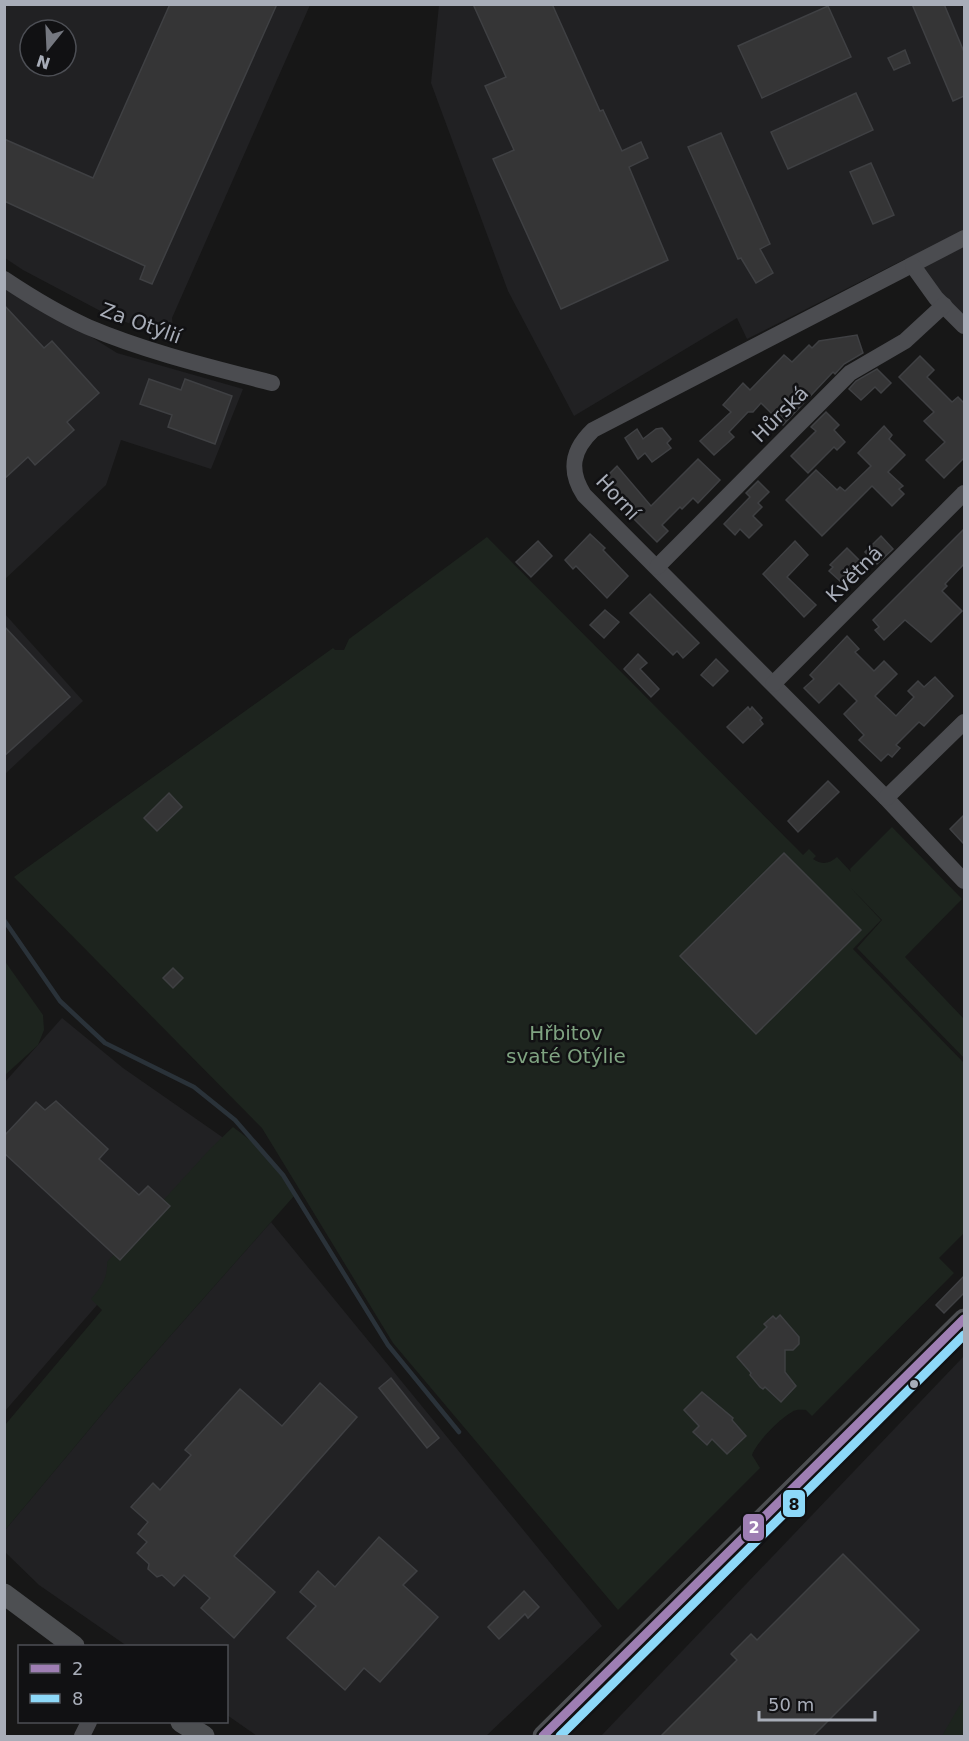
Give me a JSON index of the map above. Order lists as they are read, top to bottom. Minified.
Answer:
{"streets":{"street":["Za Otýlií","Hůrská","Horní","Květná"]},"crossings":[["Hůrská","Horní"],["Horní","Květná"]],"parks":["Hřbitov svaté Otýlie"],"lines":["transit line 2","transit line 8"],"legend":["2","8"],"scale_bar":"50 m","north":"bottom"}
